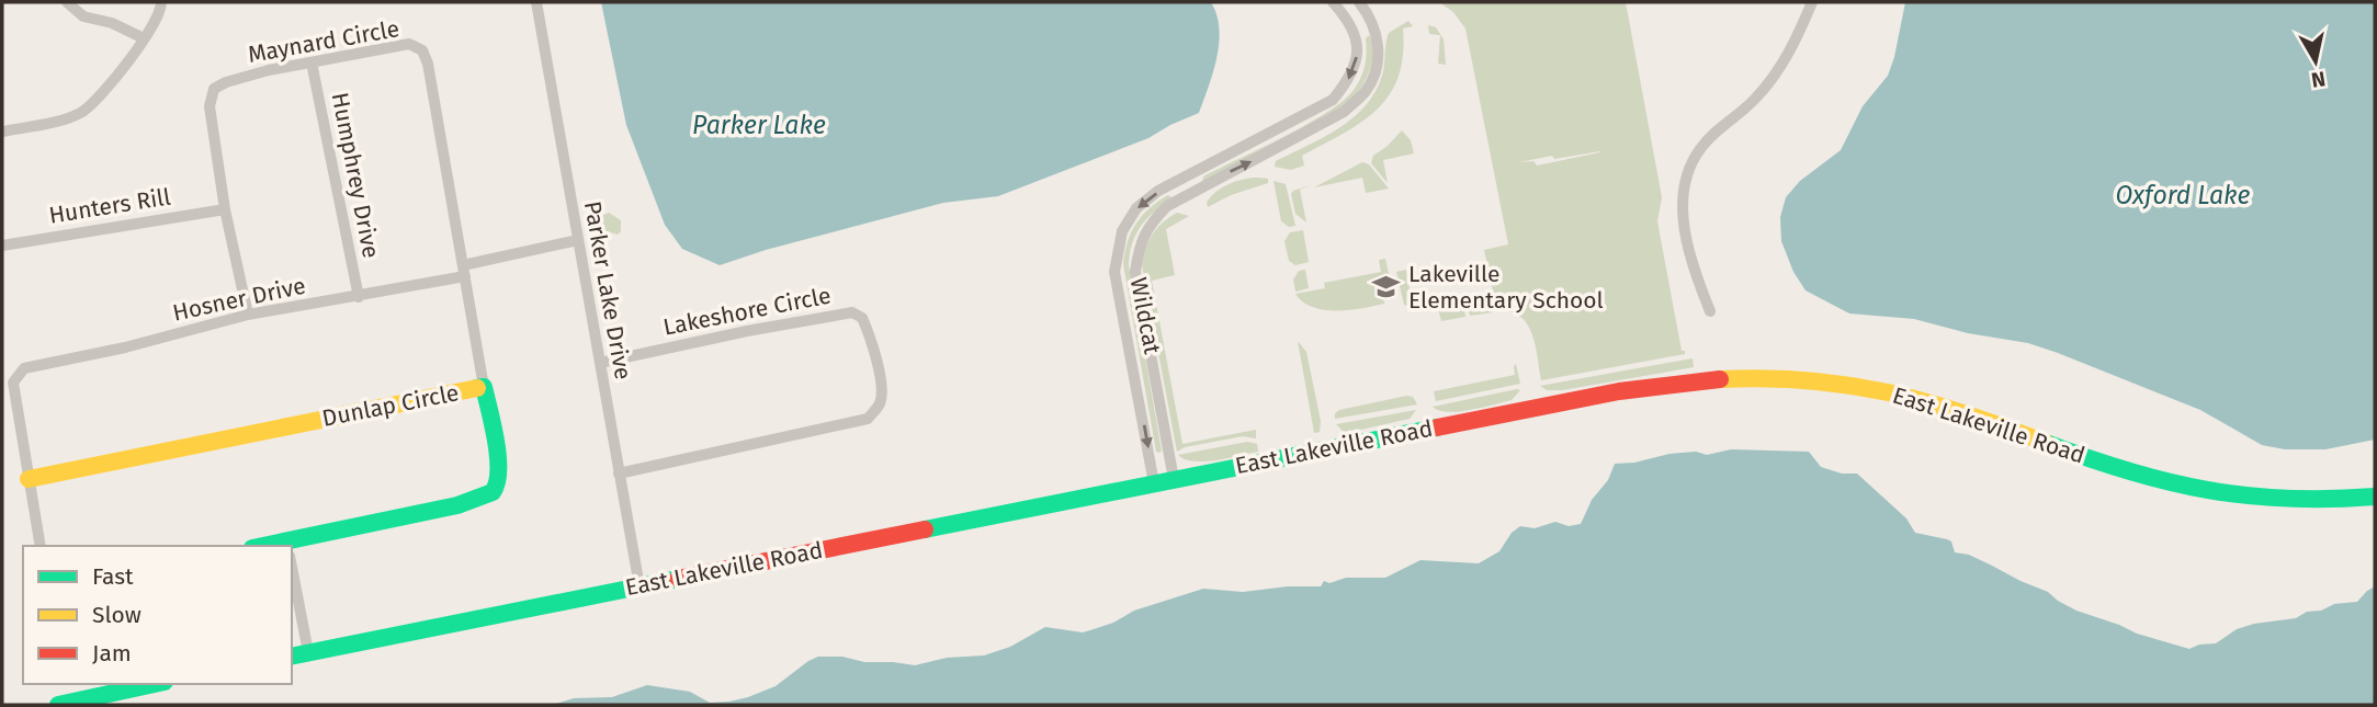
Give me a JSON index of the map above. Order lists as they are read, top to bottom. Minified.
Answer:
{"streets":{"main road":["Dunlap Circle","East Lakeville Road"],"street":["Maynard Circle","Humphrey Drive","Hunters Rill","Parker Lake Drive","Hosner Drive","Lakeshore Circle","Wildcat"]},"crossings":[["Maynard Circle","Humphrey Drive"],["Maynard Circle","Hunters Rill"],["Maynard Circle","Hosner Drive"],["Maynard Circle","Dunlap Circle"],["Humphrey Drive","Hosner Drive"],["Parker Lake Drive","Hosner Drive"],["Parker Lake Drive","Lakeshore Circle"],["Parker Lake Drive","East Lakeville Road"],["Hosner Drive","Dunlap Circle"],["Wildcat","East Lakeville Road"]],"water":["Parker Lake","Oxford Lake"],"places":{"school or university":["Lakeville Elementary School"]},"legend":["Fast","Slow","Jam"],"north":"bottom"}
